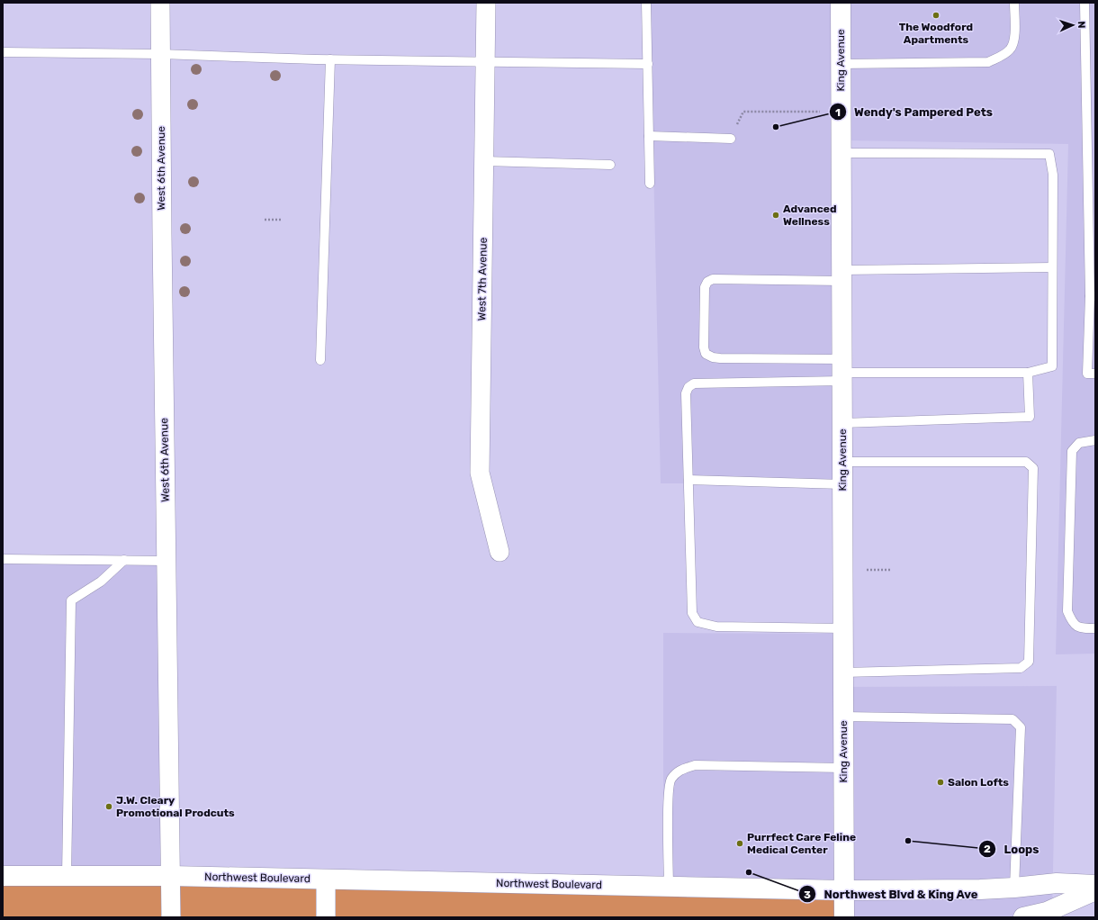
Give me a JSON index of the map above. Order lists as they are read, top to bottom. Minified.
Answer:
{"streets":{"main road":["King Avenue","Northwest Boulevard"],"street":["West 6th Avenue","West 7th Avenue"]},"crossings":[["King Avenue","Northwest Boulevard"],["West 6th Avenue","Northwest Boulevard"]],"places":["The Woodford Apartments","Wendy's Pampered Pets","Advanced Wellness","Salon Lofts","J.W. Cleary Promotional Prodcuts","Loops","Purrfect Care Feline Medical Center","Northwest Blvd & King Ave"],"north":"right"}
